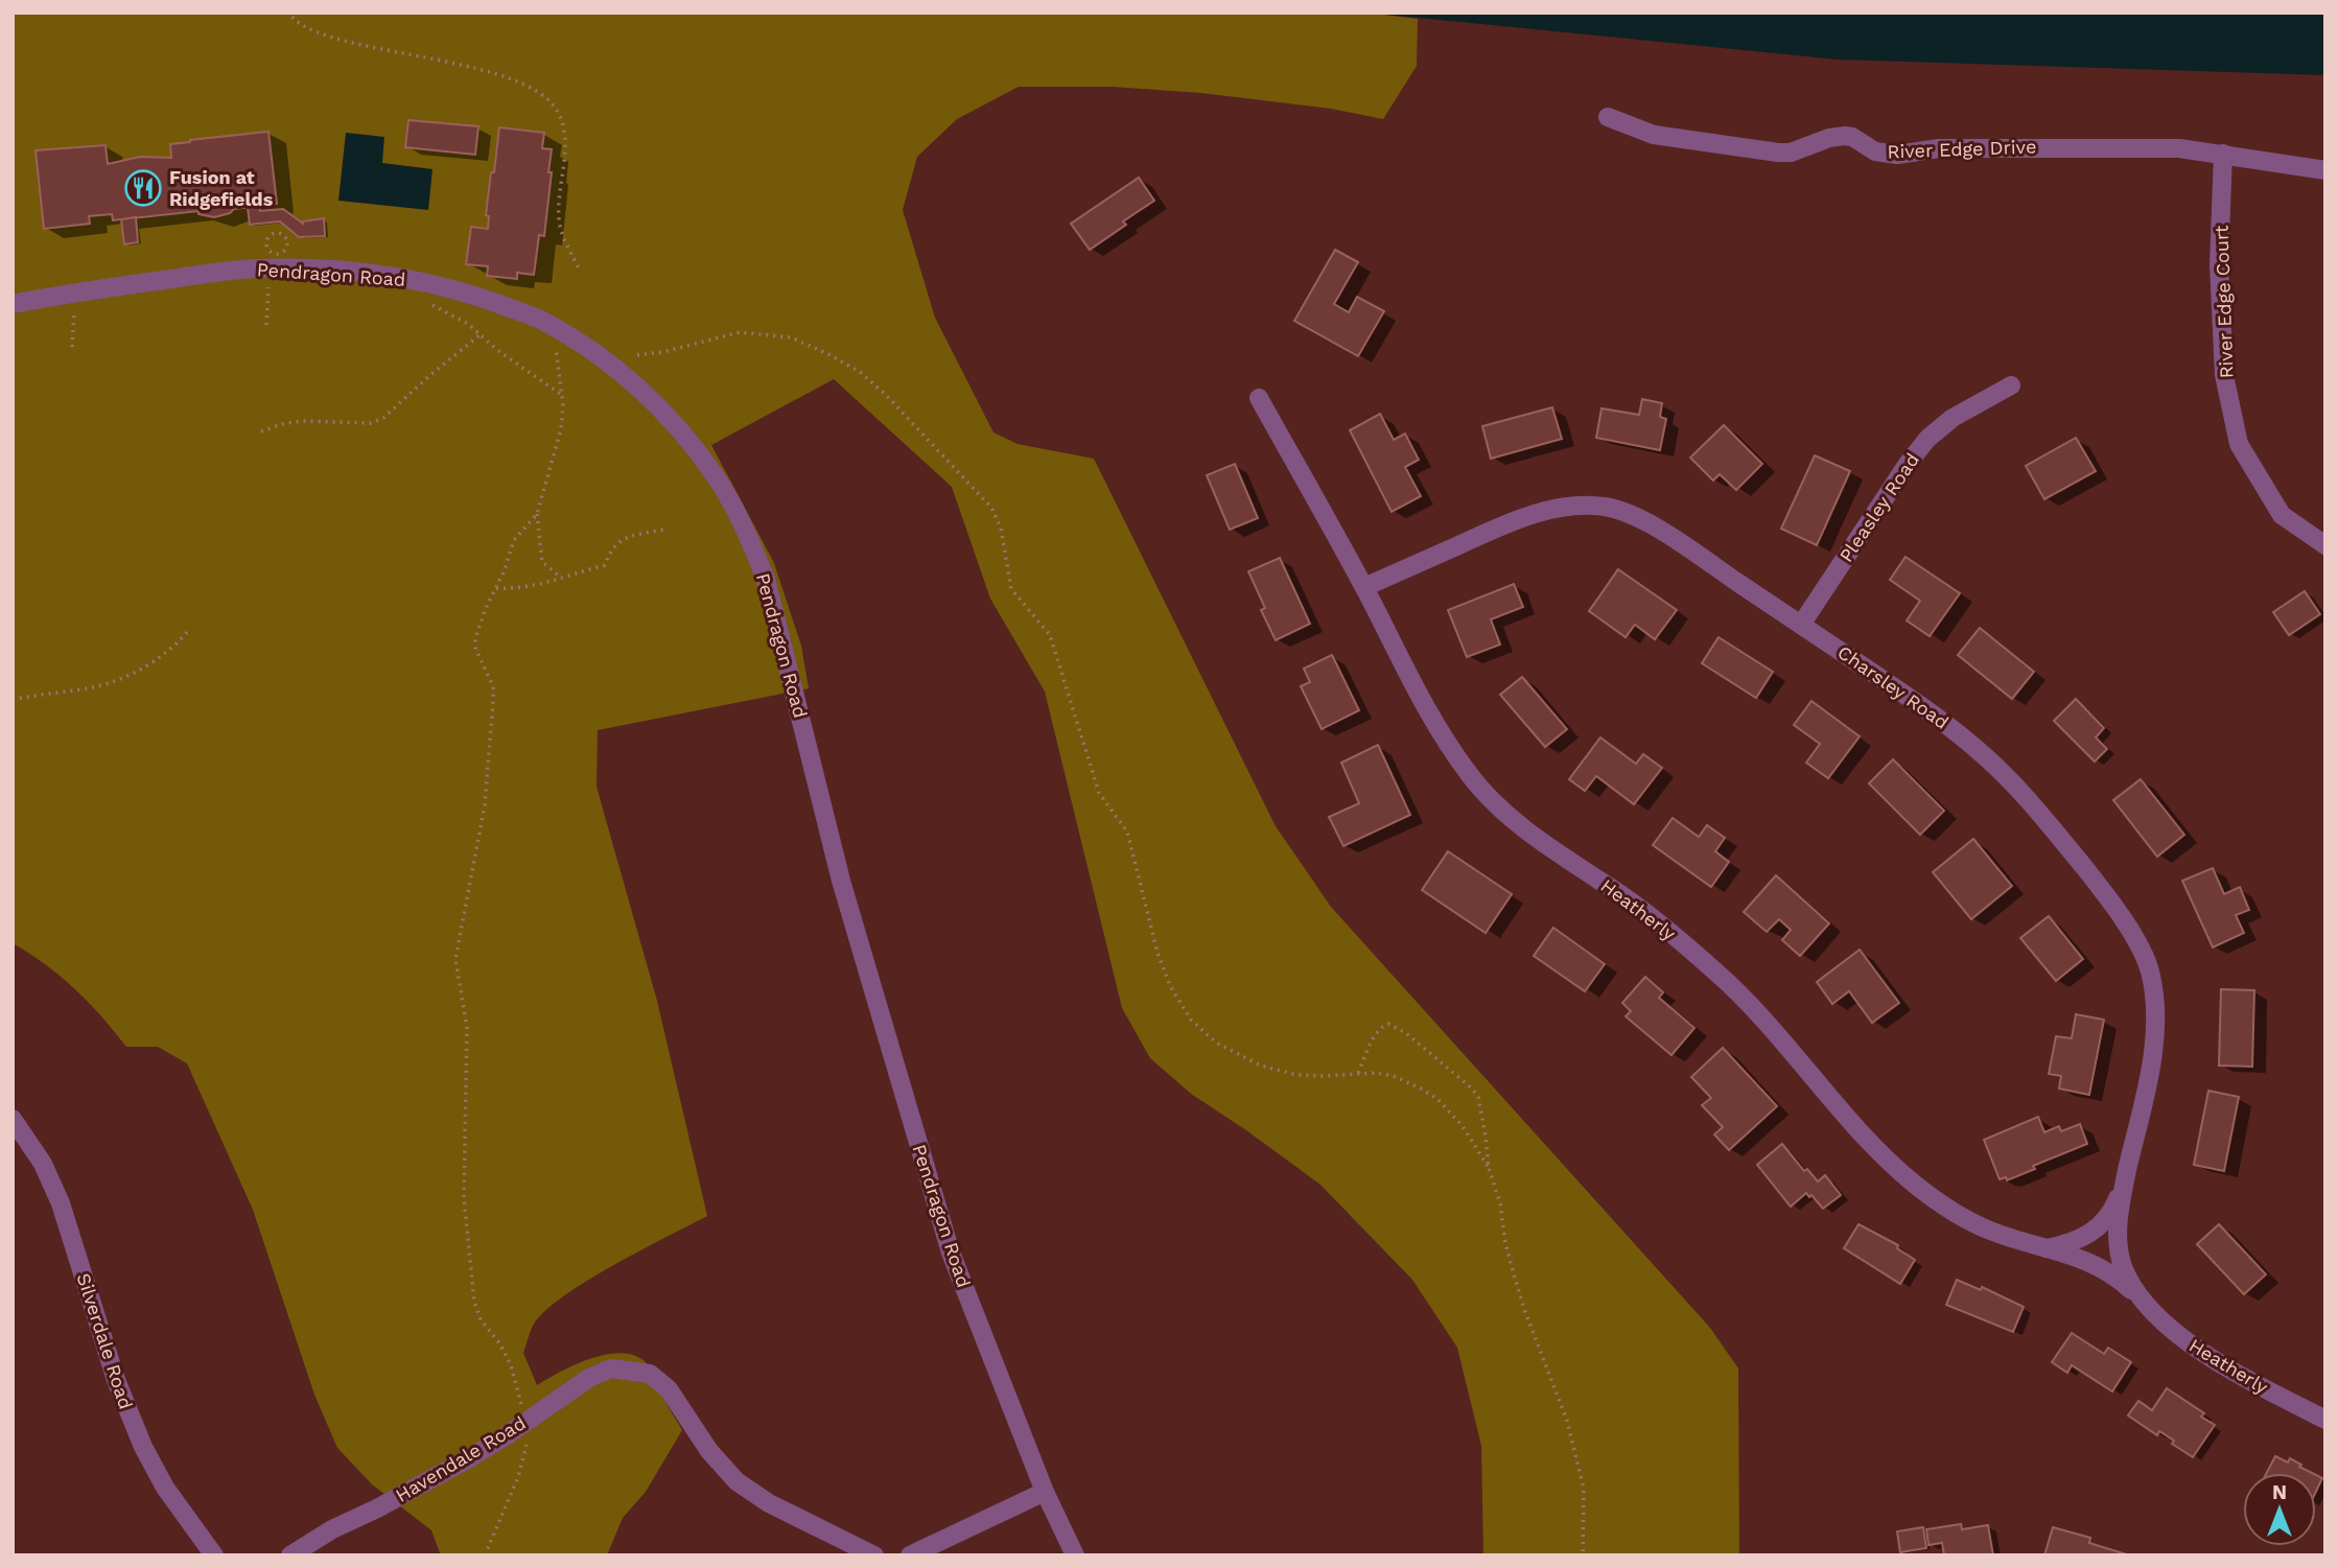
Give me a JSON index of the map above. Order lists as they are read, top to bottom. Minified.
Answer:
{"streets":{"street":["River Edge Drive","Pendragon Road","River Edge Court","Pleasley Road","Charsley Road","Heatherly","Silverdale Road","Havendale Road"]},"crossings":[["River Edge Drive","River Edge Court"],["Pleasley Road","Charsley Road"],["Charsley Road","Heatherly"]],"places":{"restaurant":["Fusion at Ridgefields"]},"north":"top"}
